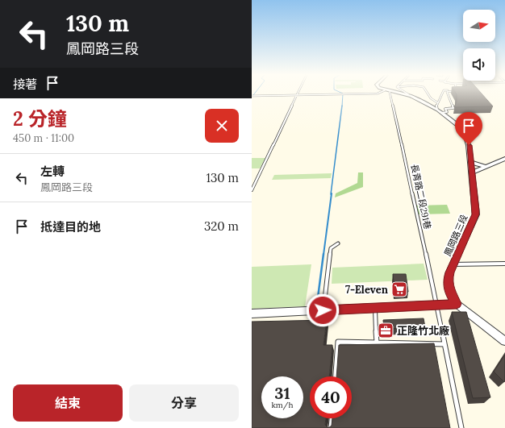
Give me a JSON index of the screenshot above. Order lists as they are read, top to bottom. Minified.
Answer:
{"streets":{"street":["鳳岡路三段"],"lane":["長青路二段291巷"]},"places":{"supermarket":["7-Eleven"],"office":["正隆竹北廠"]},"north":"right","page":{"turn":["130 m","鳳岡路三段"],"then":"接著","heading":["2 分鐘","450 m · 11:00"],"list":[{"name":"左轉","note":"鳳岡路三段","value":"130 m"},{"name":"抵達目的地","value":"320 m"}],"speed":"31 km/h","limit":"40","buttons":["結束","分享"]}}
